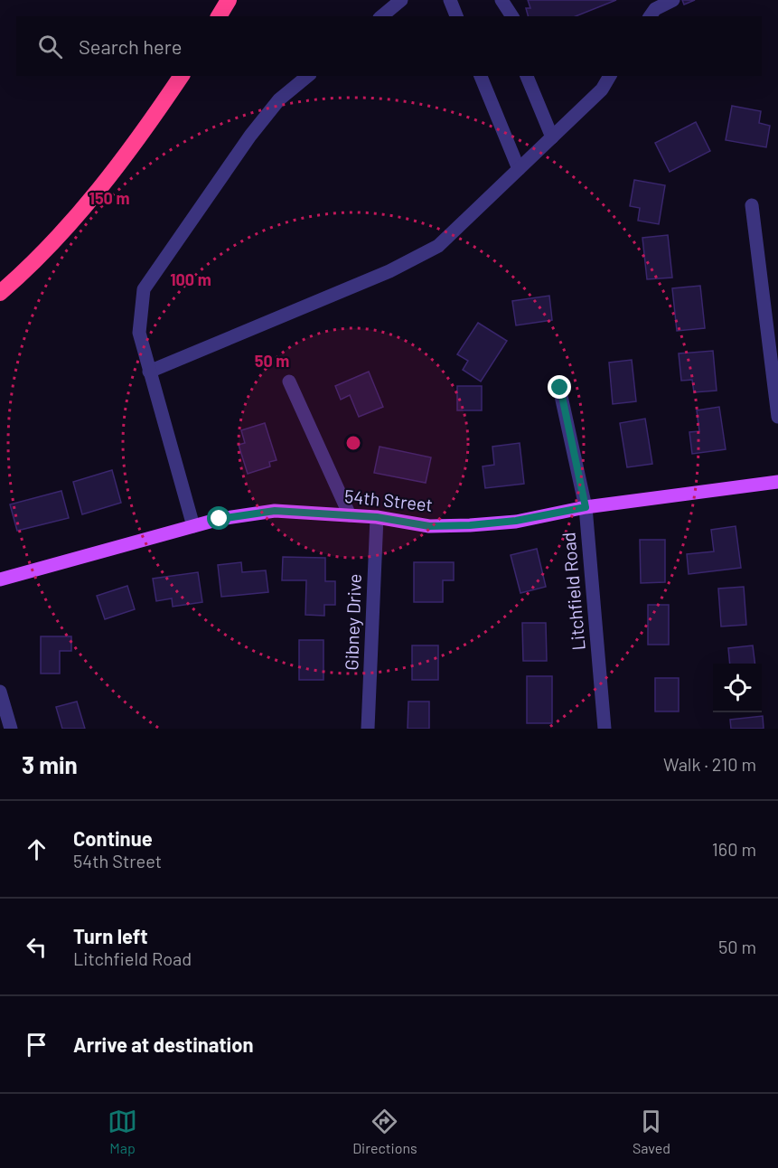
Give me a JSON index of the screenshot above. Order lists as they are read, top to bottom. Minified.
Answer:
{"streets":{"main road":["54th Street"],"street":["Litchfield Road","Gibney Drive"]},"crossings":[["54th Street","Litchfield Road"],["54th Street","Gibney Drive"]],"page":{"search":"Search here","heading":["3 min","Walk · 210 m"],"list":[["Continue","54th Street","160 m"],["Turn left","Litchfield Road","50 m"],"Arrive at destination"],"nav":["Map","Directions","Saved"]},"rings":["150 m","100 m","50 m"]}
